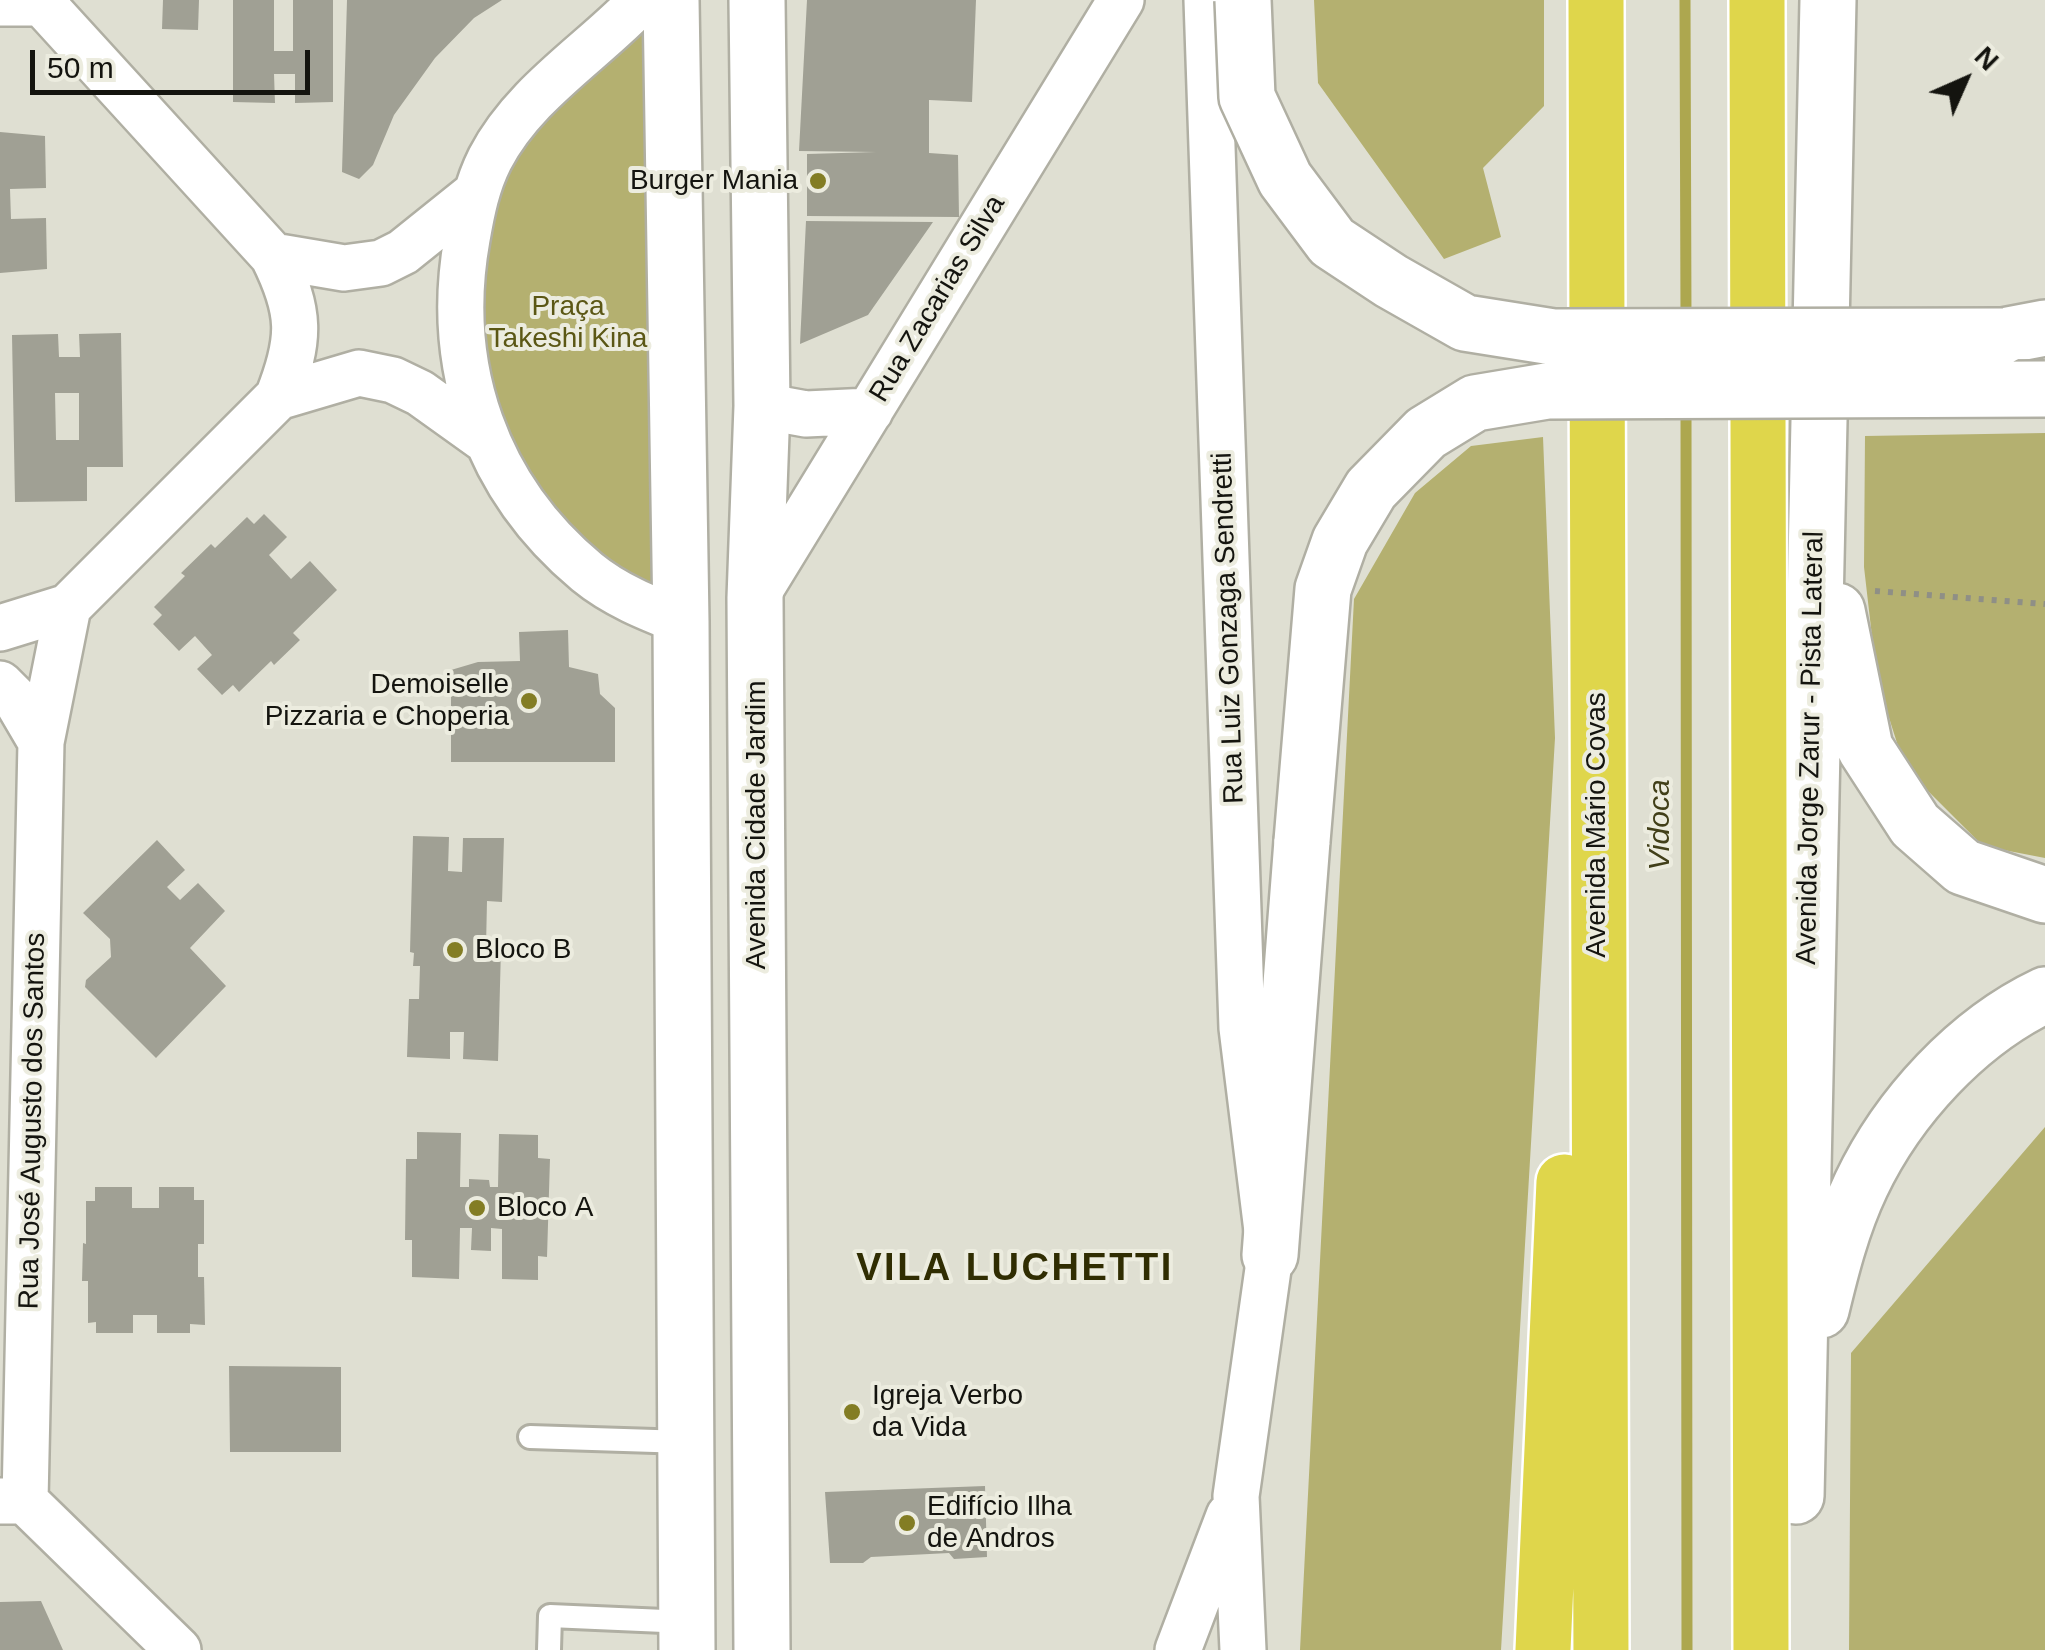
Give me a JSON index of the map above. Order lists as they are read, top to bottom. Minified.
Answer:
{"streets":{"highway":["Avenida Mário Covas"],"main road":["Avenida Jorge Zarur - Pista Lateral","Avenida Cidade Jardim"],"street":["Rua Zacarias Silva","Rua Luiz Gonzaga Sendretti","Rua José Augusto dos Santos"]},"crossings":[["Rua Zacarias Silva","Avenida Cidade Jardim"]],"districts":["VILA LUCHETTI"],"water":["Vidoca"],"parks":["Praça Takeshi Kina"],"places":["Burger Mania","Demoiselle Pizzaria e Choperia","Bloco B","Bloco A","Igreja Verbo da Vida","Edifício Ilha de Andros"],"scale_bar":"50 m","north":"top right"}
